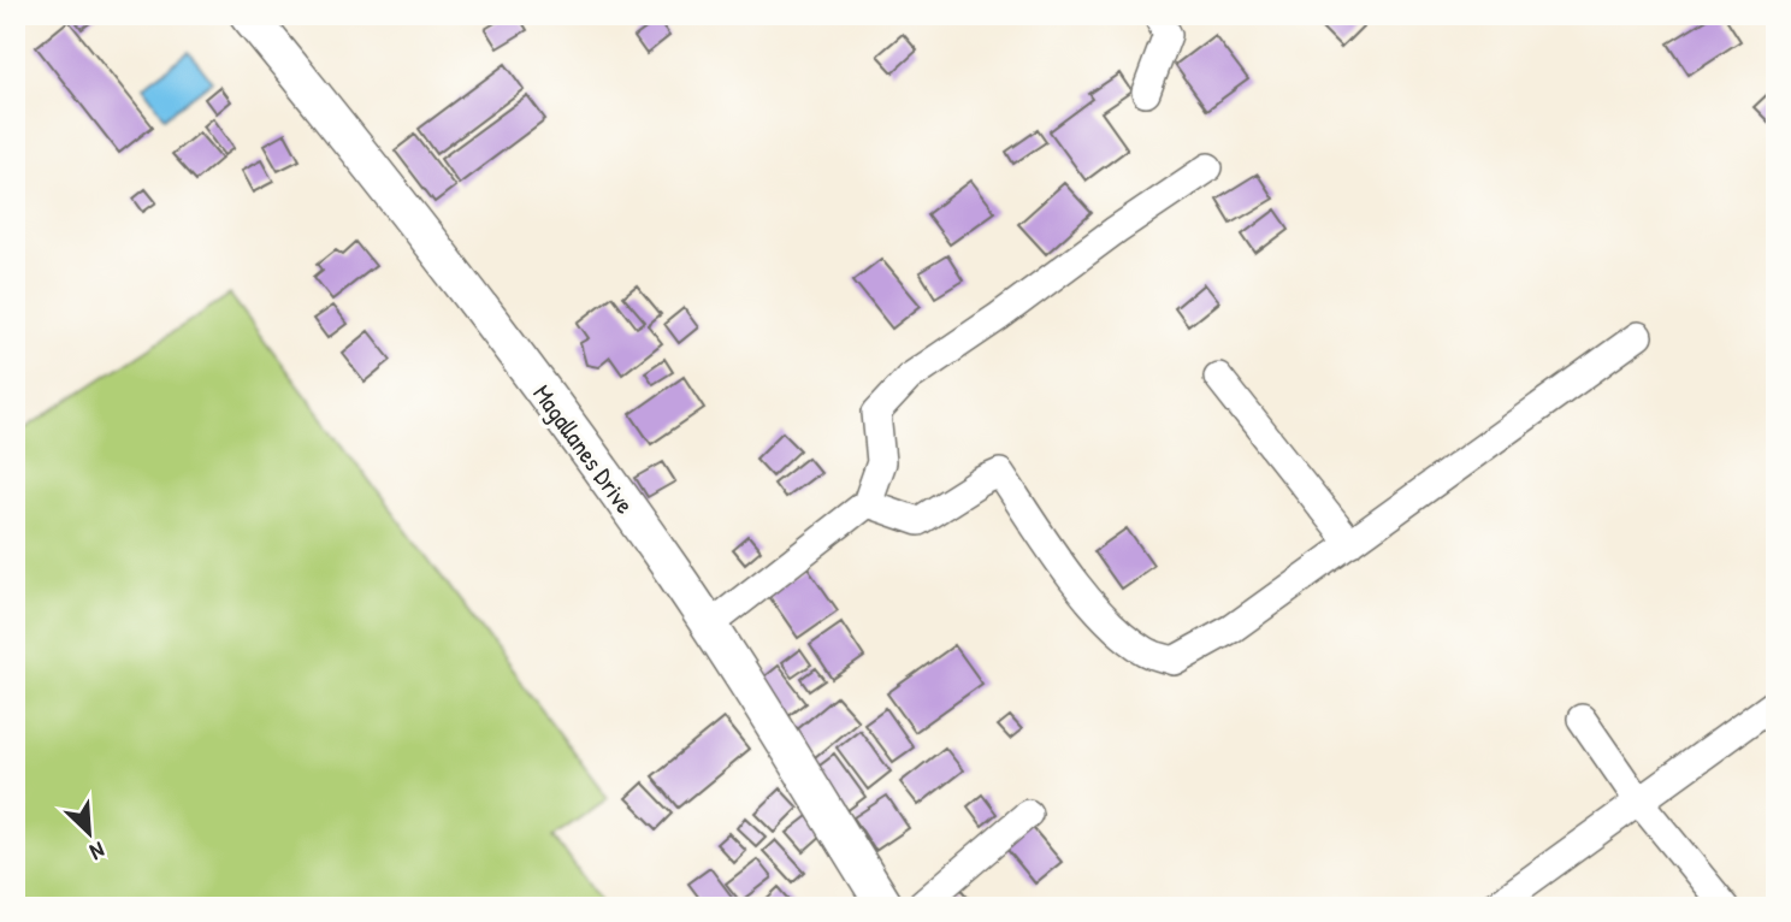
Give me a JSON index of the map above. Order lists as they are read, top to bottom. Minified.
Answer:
{"streets":{"street":["Magallanes Drive"]},"north":"bottom right"}
